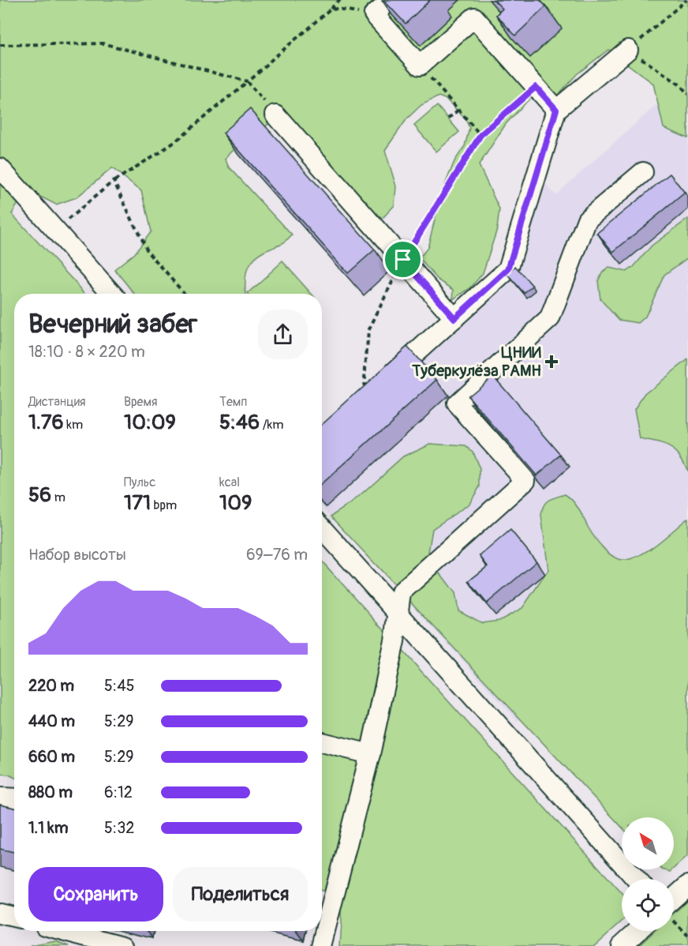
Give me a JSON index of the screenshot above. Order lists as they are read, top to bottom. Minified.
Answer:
{"places":{"health":["ЦНИИ Туберкулёза РАМН"]},"north":"top left","page":{"heading":["Вечерний забег","18:10 · 8 × 220 m"],"stats":[["Дистанция","1.76 km"],["Время","10:09"],["Темп","5:46 /km"],["56 m"],["Пульс","171 bpm"],["kcal","109"]],"chart":["Набор высоты","69–76 m"],"list":[{"name":"220 m","note":"5:45"},{"name":"440 m","note":"5:29"},{"name":"660 m","note":"5:29"},{"name":"880 m","note":"6:12"},{"name":"1.1 km","note":"5:32"}],"buttons":["Сохранить","Поделиться"]}}
